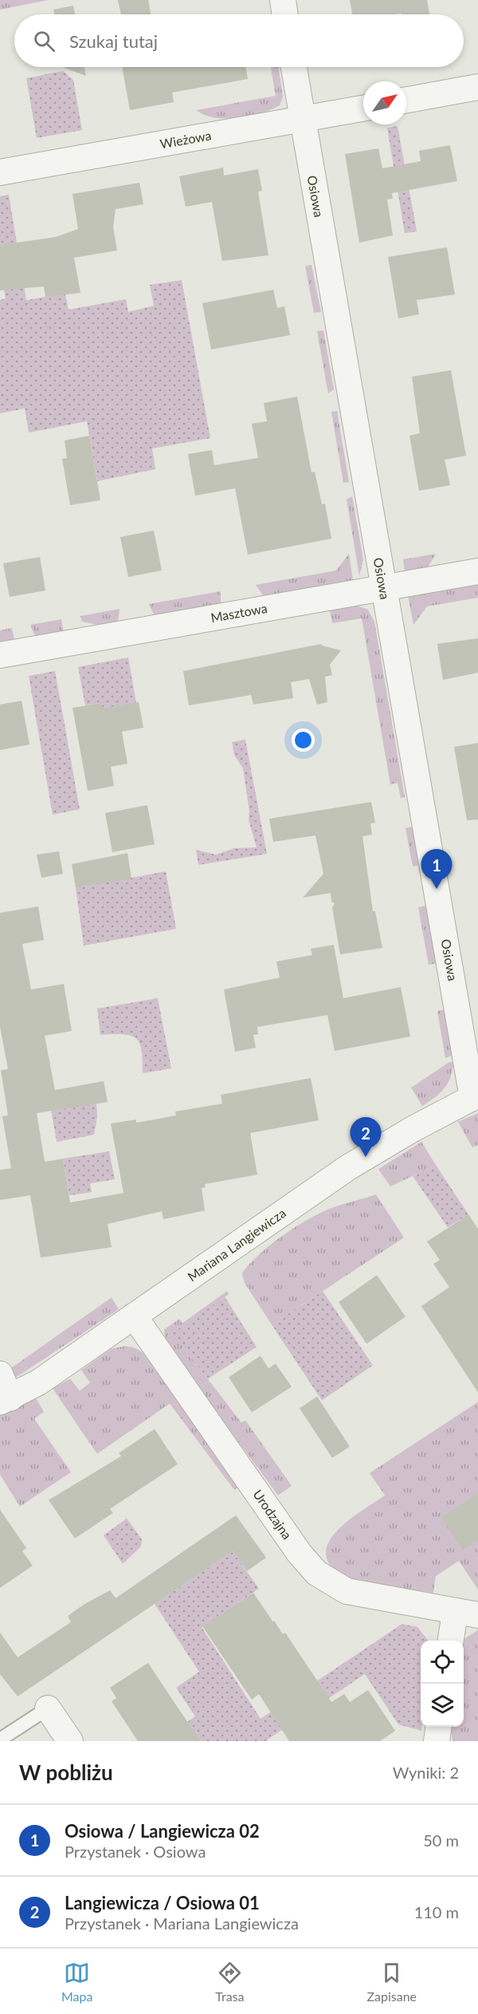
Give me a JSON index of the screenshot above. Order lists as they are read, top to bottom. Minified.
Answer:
{"streets":{"street":["Wieżowa","Osiowa","Masztowa","Mariana Langiewicza","Urodzajna"]},"crossings":[["Wieżowa","Osiowa"],["Osiowa","Masztowa"],["Osiowa","Mariana Langiewicza"],["Mariana Langiewicza","Urodzajna"]],"north":"top right","page":{"search":"Szukaj tutaj","pins":["1","2"],"heading":["W pobliżu","Wyniki: 2"],"list":[{"mark":"1","name":"Osiowa / Langiewicza 02","note":"Przystanek · Osiowa","value":"50 m"},{"mark":"2","name":"Langiewicza / Osiowa 01","note":"Przystanek · Mariana Langiewicza","value":"110 m"}],"nav":["Mapa","Trasa","Zapisane"]}}
